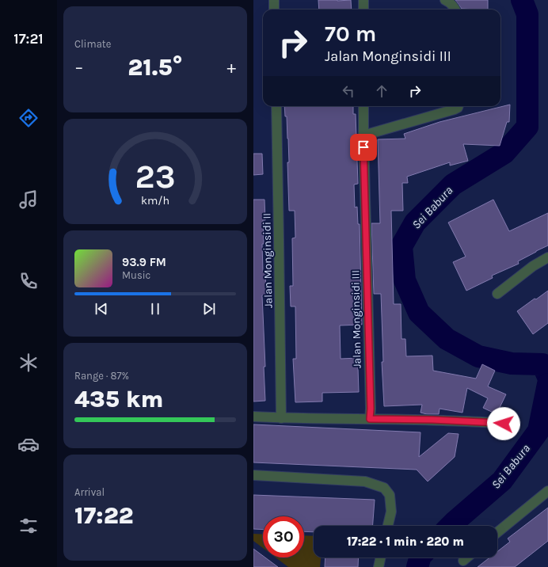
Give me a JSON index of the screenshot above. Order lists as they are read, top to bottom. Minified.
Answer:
{"streets":{"street":["Jalan Monginsidi II","Jalan Monginsidi III"]},"water":["Sei Babura"],"page":{"tabs":"17:21","tile":["Climate",["Range · 87%","435 km"],["Arrival","17:22"]],"turn":["70 m","Jalan Monginsidi III"],"heat":["−","21.5°","+"],"song":["93.9 FM","Music"],"limit":"30","trip":"17:22 · 1 min · 220 m","gauge":["23","km/h"]}}
